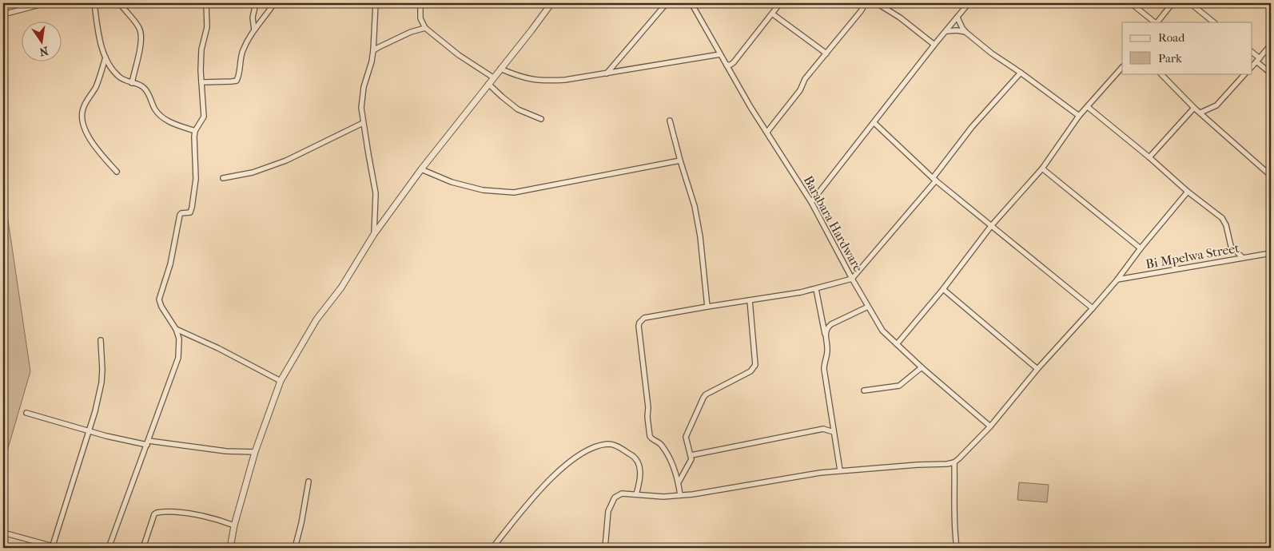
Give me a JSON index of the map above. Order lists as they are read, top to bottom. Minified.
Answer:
{"streets":{"street":["Barabara Hardware","Bi Mpelwa Street"]},"legend":["Road","Park"],"north":"bottom"}
